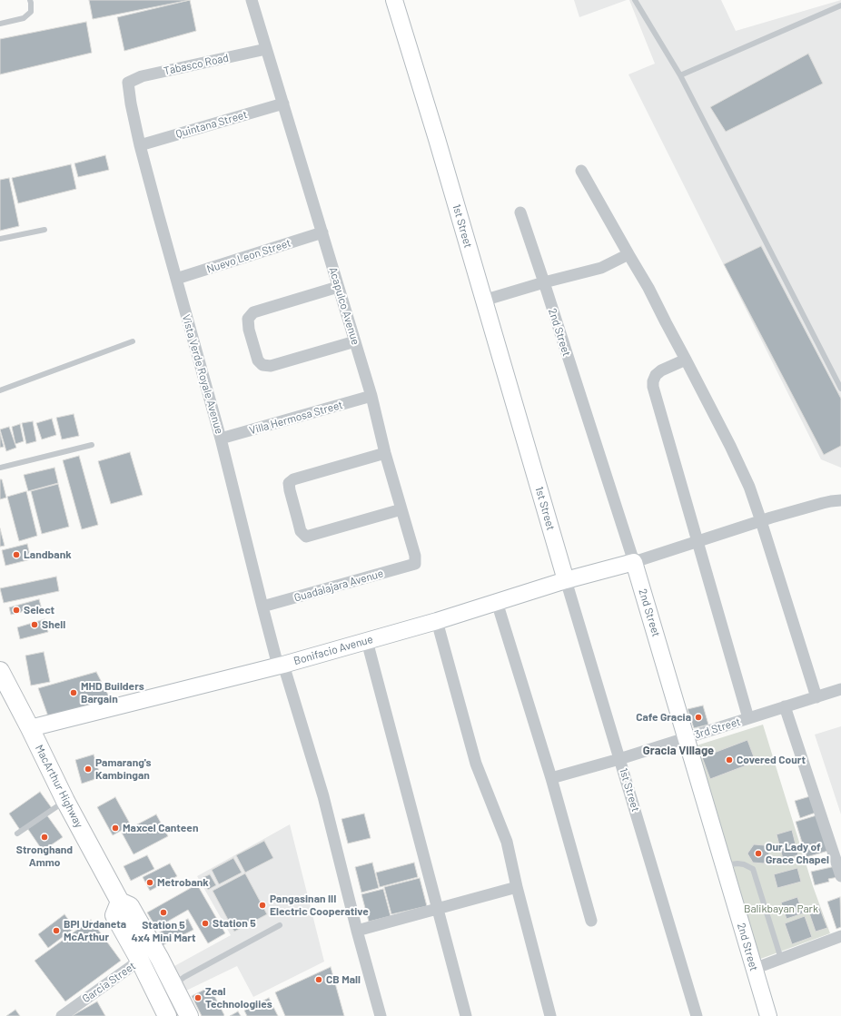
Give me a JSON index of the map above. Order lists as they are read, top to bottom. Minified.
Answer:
{"streets":{"main road":["MacArthur Highway"],"street":["Tabasco Road","Quintana Street","1st Street","Nuevo Leon Street","Acapulco Avenue","2nd Street","Vista Verde Royale Avenue","Villa Hermosa Street","Guadalajara Avenue","Bonifacio Avenue","3rd Street","Garcia Street"]},"crossings":[["Tabasco Road","Acapulco Avenue"],["Tabasco Road","Vista Verde Royale Avenue"],["Quintana Street","Acapulco Avenue"],["Quintana Street","Vista Verde Royale Avenue"],["1st Street","Bonifacio Avenue"],["1st Street","3rd Street"],["Nuevo Leon Street","Acapulco Avenue"],["Nuevo Leon Street","Vista Verde Royale Avenue"],["Acapulco Avenue","Villa Hermosa Street"],["Acapulco Avenue","Guadalajara Avenue"],["2nd Street","Bonifacio Avenue"],["2nd Street","3rd Street"],["Vista Verde Royale Avenue","Villa Hermosa Street"],["Vista Verde Royale Avenue","Guadalajara Avenue"],["Vista Verde Royale Avenue","Bonifacio Avenue"],["Bonifacio Avenue","MacArthur Highway"],["MacArthur Highway","Garcia Street"]],"districts":["Gracia Village"],"parks":["Balikbayan Park"],"places":["Landbank","Select","Shell","MHD Builders Bargain","Cafe Gracia","Covered Court","Pamarang's Kambingan","Maxcel Canteen","Stronghand Ammo","Our Lady of Grace Chapel","Metrobank","Pangasinan III Electric Cooperative","Station 5 4x4 Mini Mart","Station 5","BPI Urdaneta McArthur","CB Mall","Zeal Technologiies"]}
